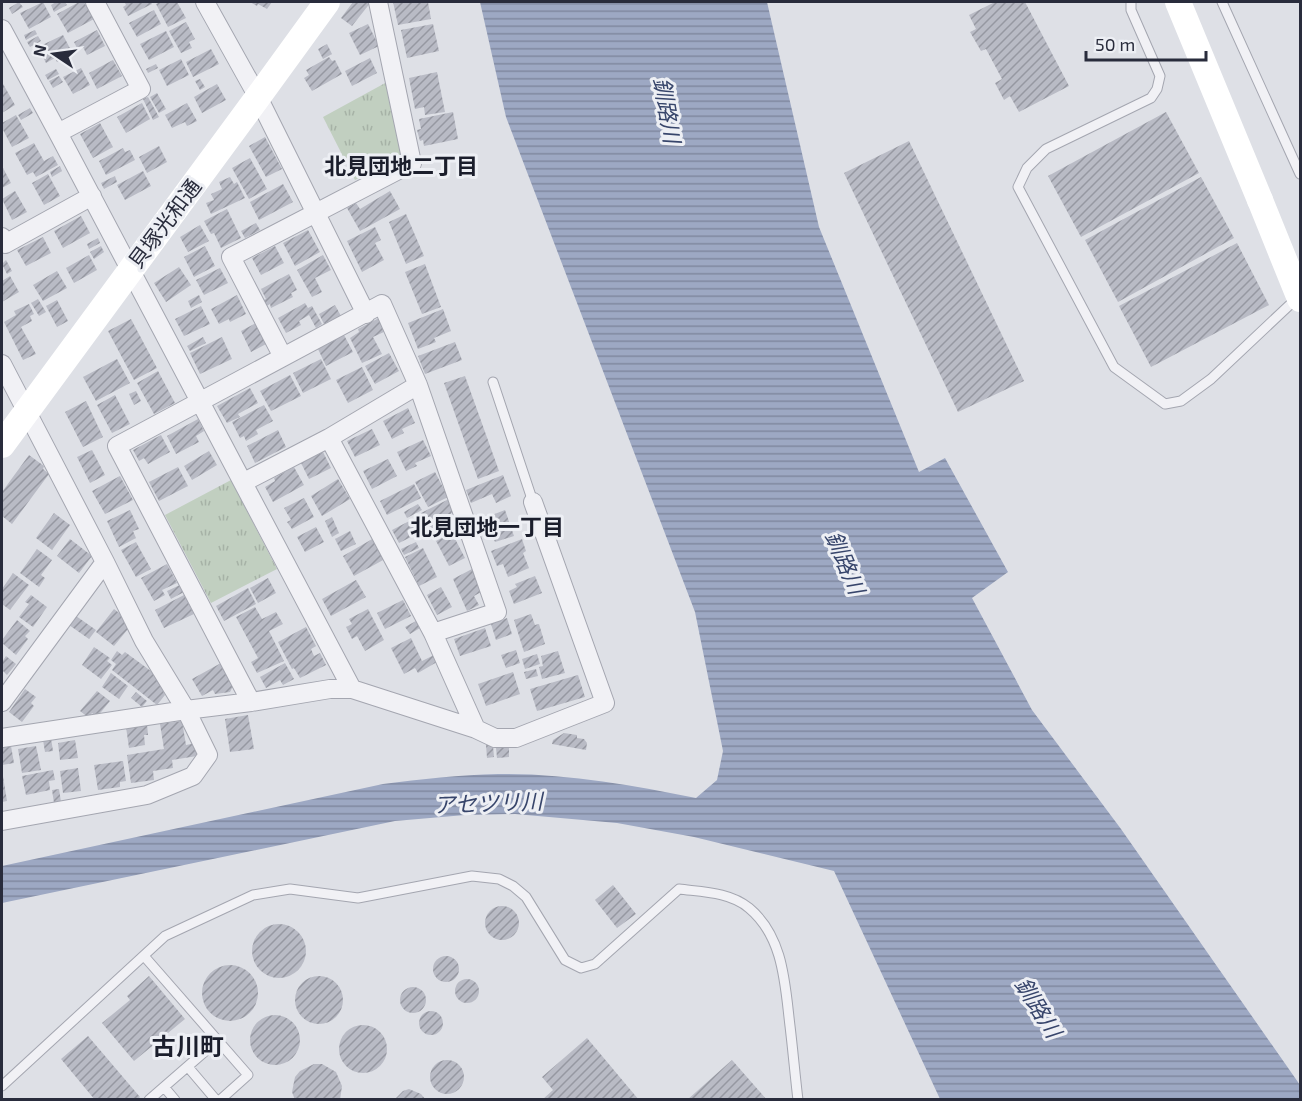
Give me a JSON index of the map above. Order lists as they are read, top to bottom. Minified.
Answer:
{"streets":{"street":["貝塚光和通"]},"districts":["北見団地二丁目","北見団地一丁目","古川町"],"water":["釧路川","アセツリ川"],"scale_bar":"50 m","north":"left"}
